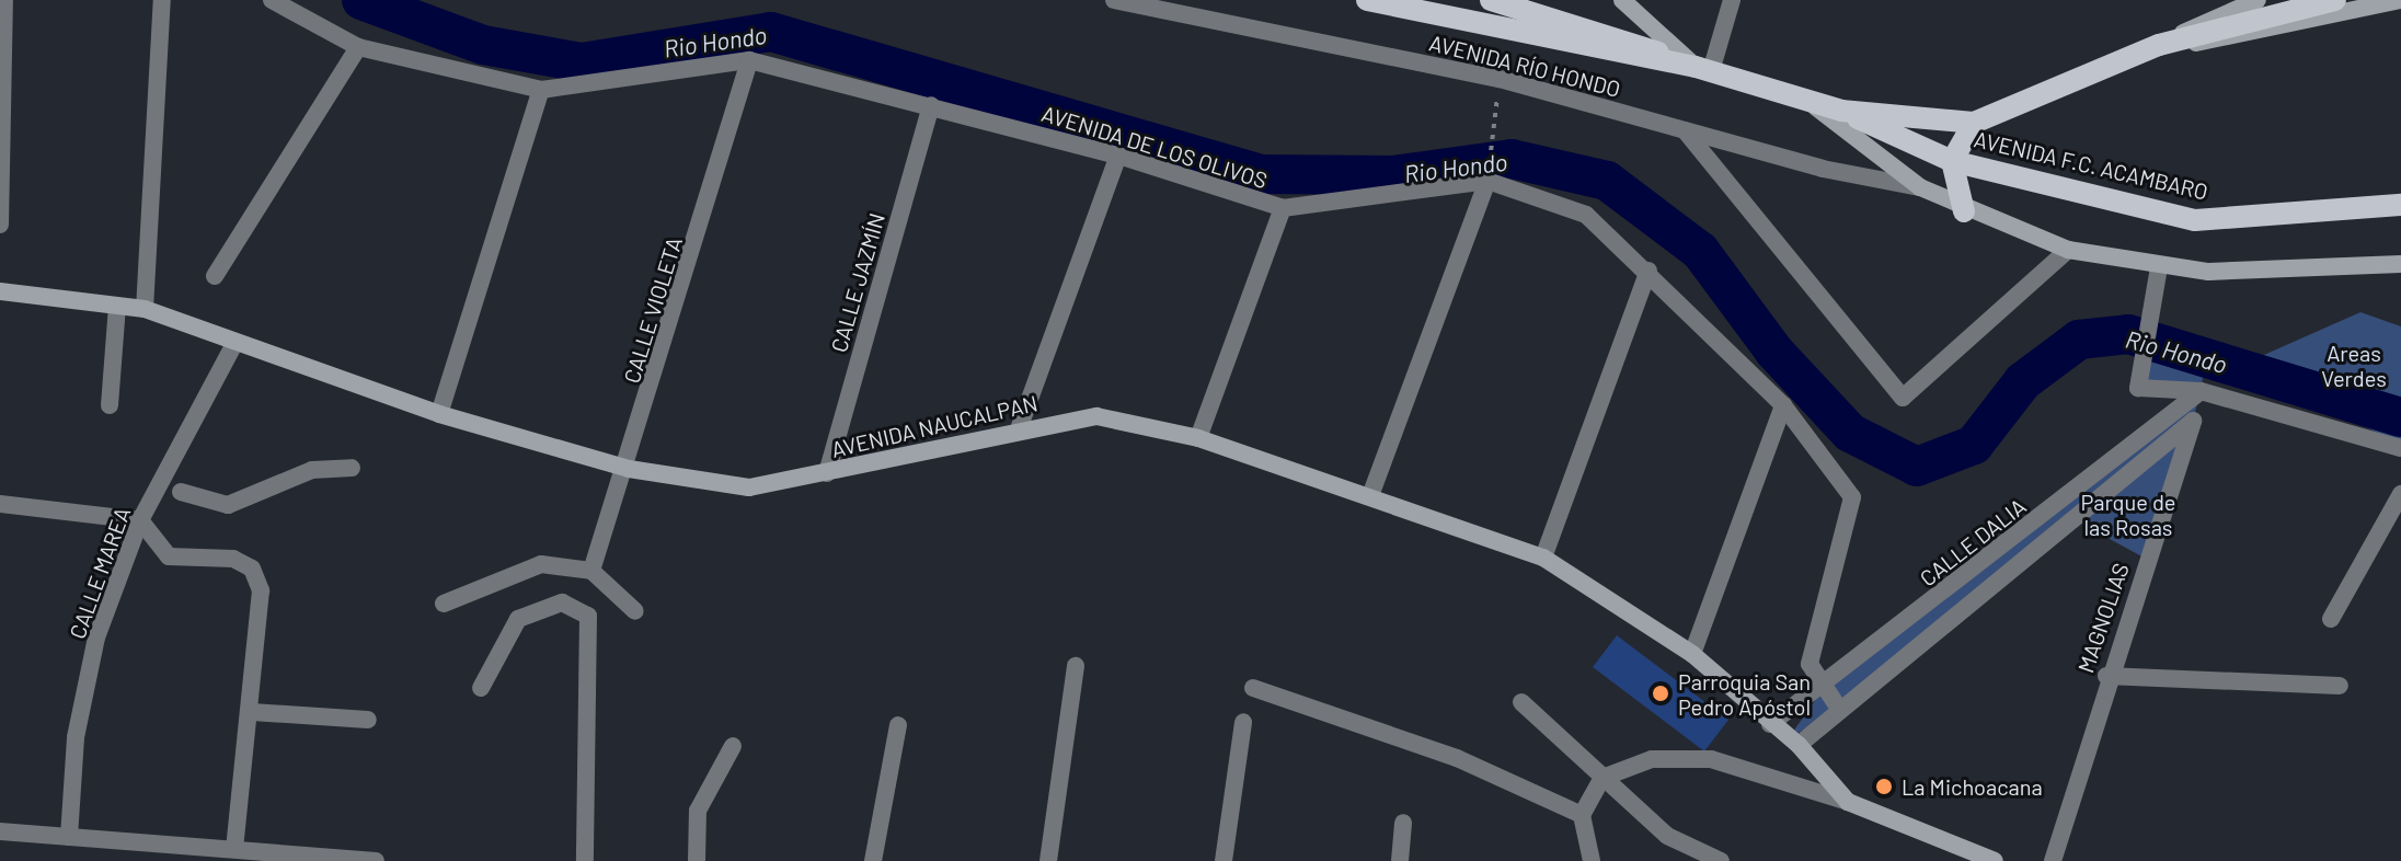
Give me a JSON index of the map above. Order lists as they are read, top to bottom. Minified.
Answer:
{"streets":{"main road":["AVENIDA F.C. ACAMBARO","AVENIDA NAUCALPAN"],"street":["AVENIDA RÍO HONDO","AVENIDA DE LOS OLIVOS","CALLE JAZMÍN","CALLE VIOLETA","CALLE DALIA","CALLE MAREA","MAGNOLIAS"]},"crossings":[["AVENIDA DE LOS OLIVOS","CALLE JAZMÍN"],["AVENIDA DE LOS OLIVOS","CALLE VIOLETA"],["AVENIDA DE LOS OLIVOS","CALLE DALIA"],["CALLE JAZMÍN","AVENIDA NAUCALPAN"],["CALLE VIOLETA","AVENIDA NAUCALPAN"],["AVENIDA NAUCALPAN","CALLE DALIA"],["AVENIDA NAUCALPAN","CALLE MAREA"],["CALLE DALIA","MAGNOLIAS"]],"water":["Rio Hondo"],"parks":["Areas Verdes","Parque de las Rosas"],"places":["Parroquia San Pedro Apóstol","La Michoacana"]}
